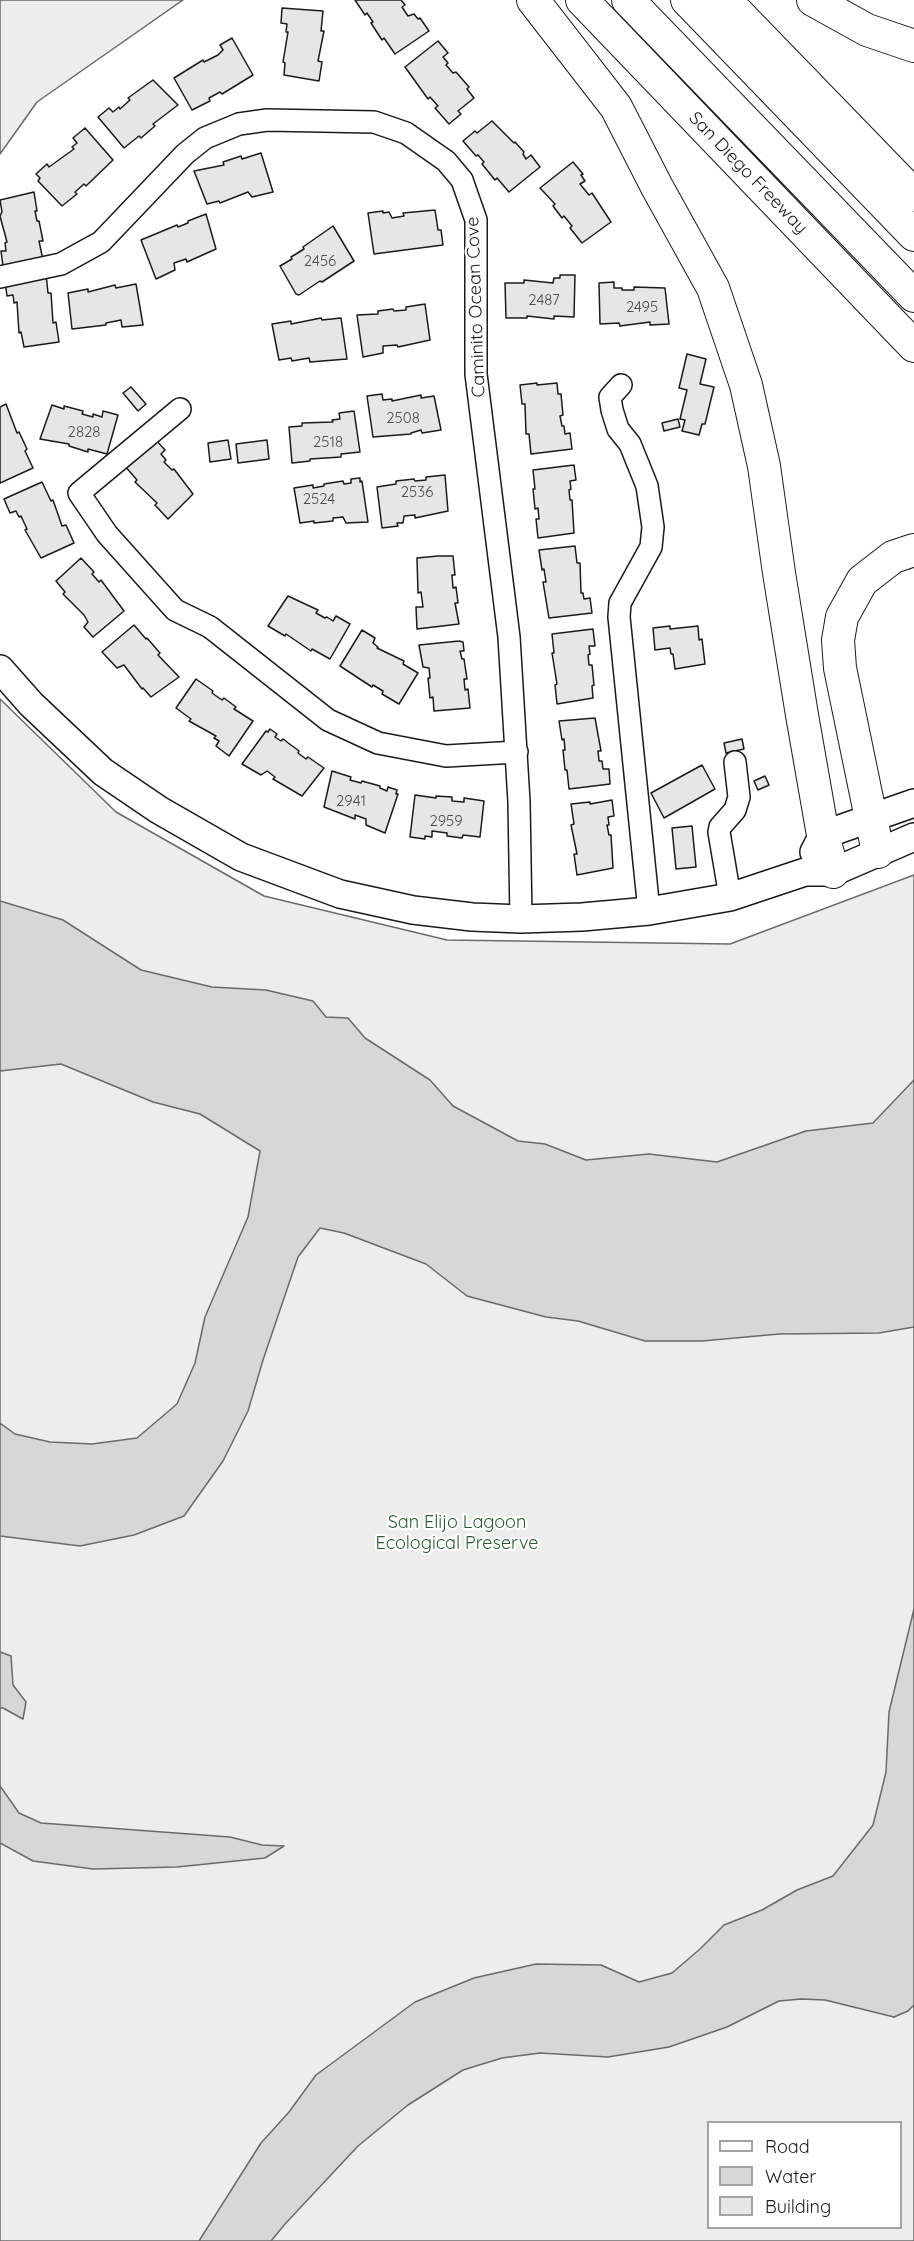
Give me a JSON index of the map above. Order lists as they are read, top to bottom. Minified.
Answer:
{"streets":{"highway":["San Diego Freeway"],"street":["Caminito Ocean Cove"]},"parks":["San Elijo Lagoon Ecological Preserve"],"house_numbers":["2456","2487","2495","2508","2828","2518","2536","2524","2941","2959"],"legend":["Road","Water","Building"]}
